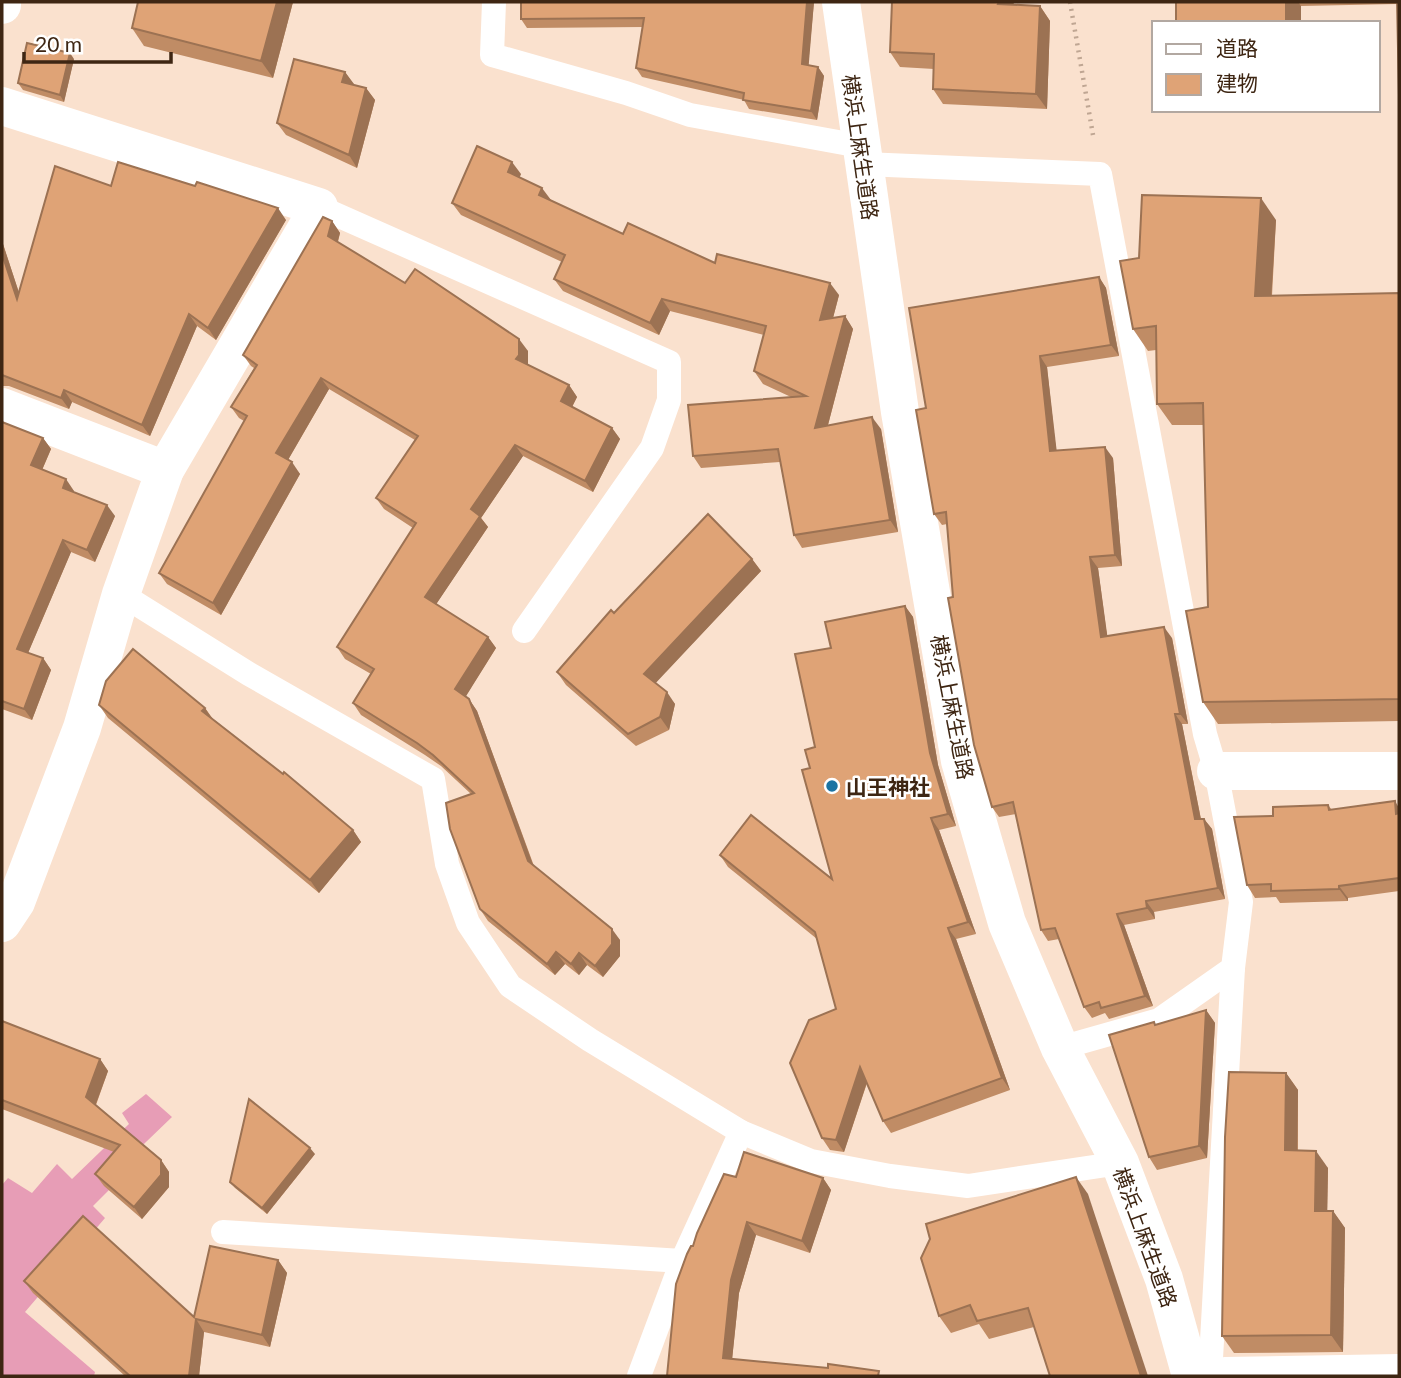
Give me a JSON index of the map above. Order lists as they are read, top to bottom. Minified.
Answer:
{"streets":{"street":["横浜上麻生道路"]},"places":["山王神社"],"legend":["道路","建物"],"scale_bar":"20 m"}
